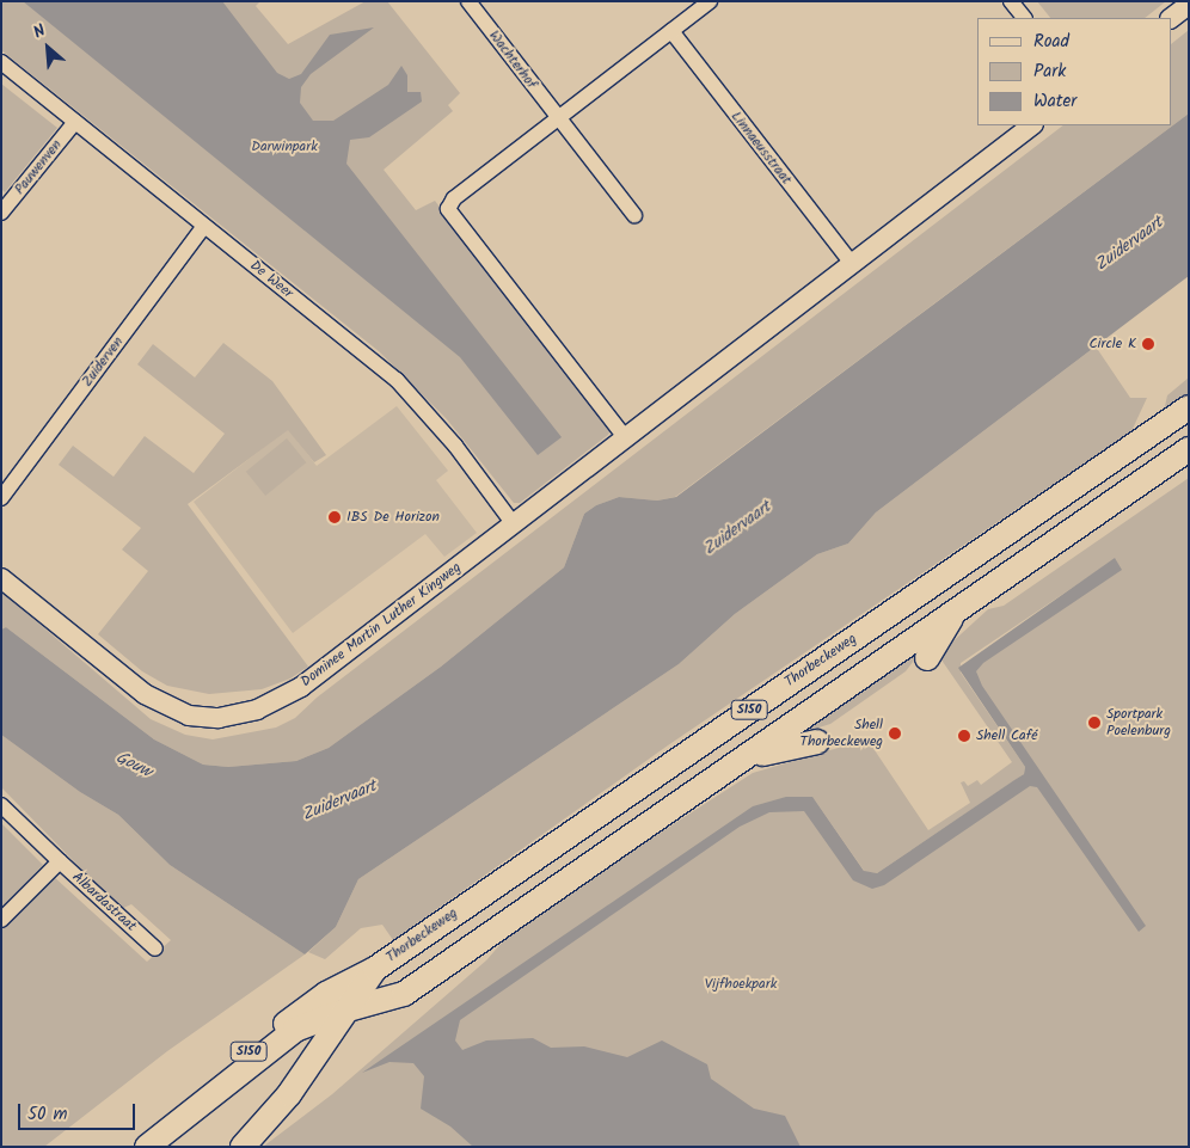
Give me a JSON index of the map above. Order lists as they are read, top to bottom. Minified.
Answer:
{"streets":{"main road":["Thorbeckeweg","S150"],"street":["Wachterhof","Linnaeusstraat","Pauwenven","De Weer","Zuiderven","Dominee Martin Luther Kingweg","Albardastraat"]},"crossings":[["Pauwenven","De Weer"],["De Weer","Zuiderven"],["De Weer","Dominee Martin Luther Kingweg"],["Thorbeckeweg","S150"]],"water":["Zuidervaart","Gouw"],"parks":["Darwinpark","Vijfhoekpark"],"places":["Circle K","IBS De Horizon","Sportpark Poelenburg","Shell Thorbeckeweg","Shell Café"],"legend":["Road","Park","Water"],"scale_bar":"50 m","north":"top left"}
